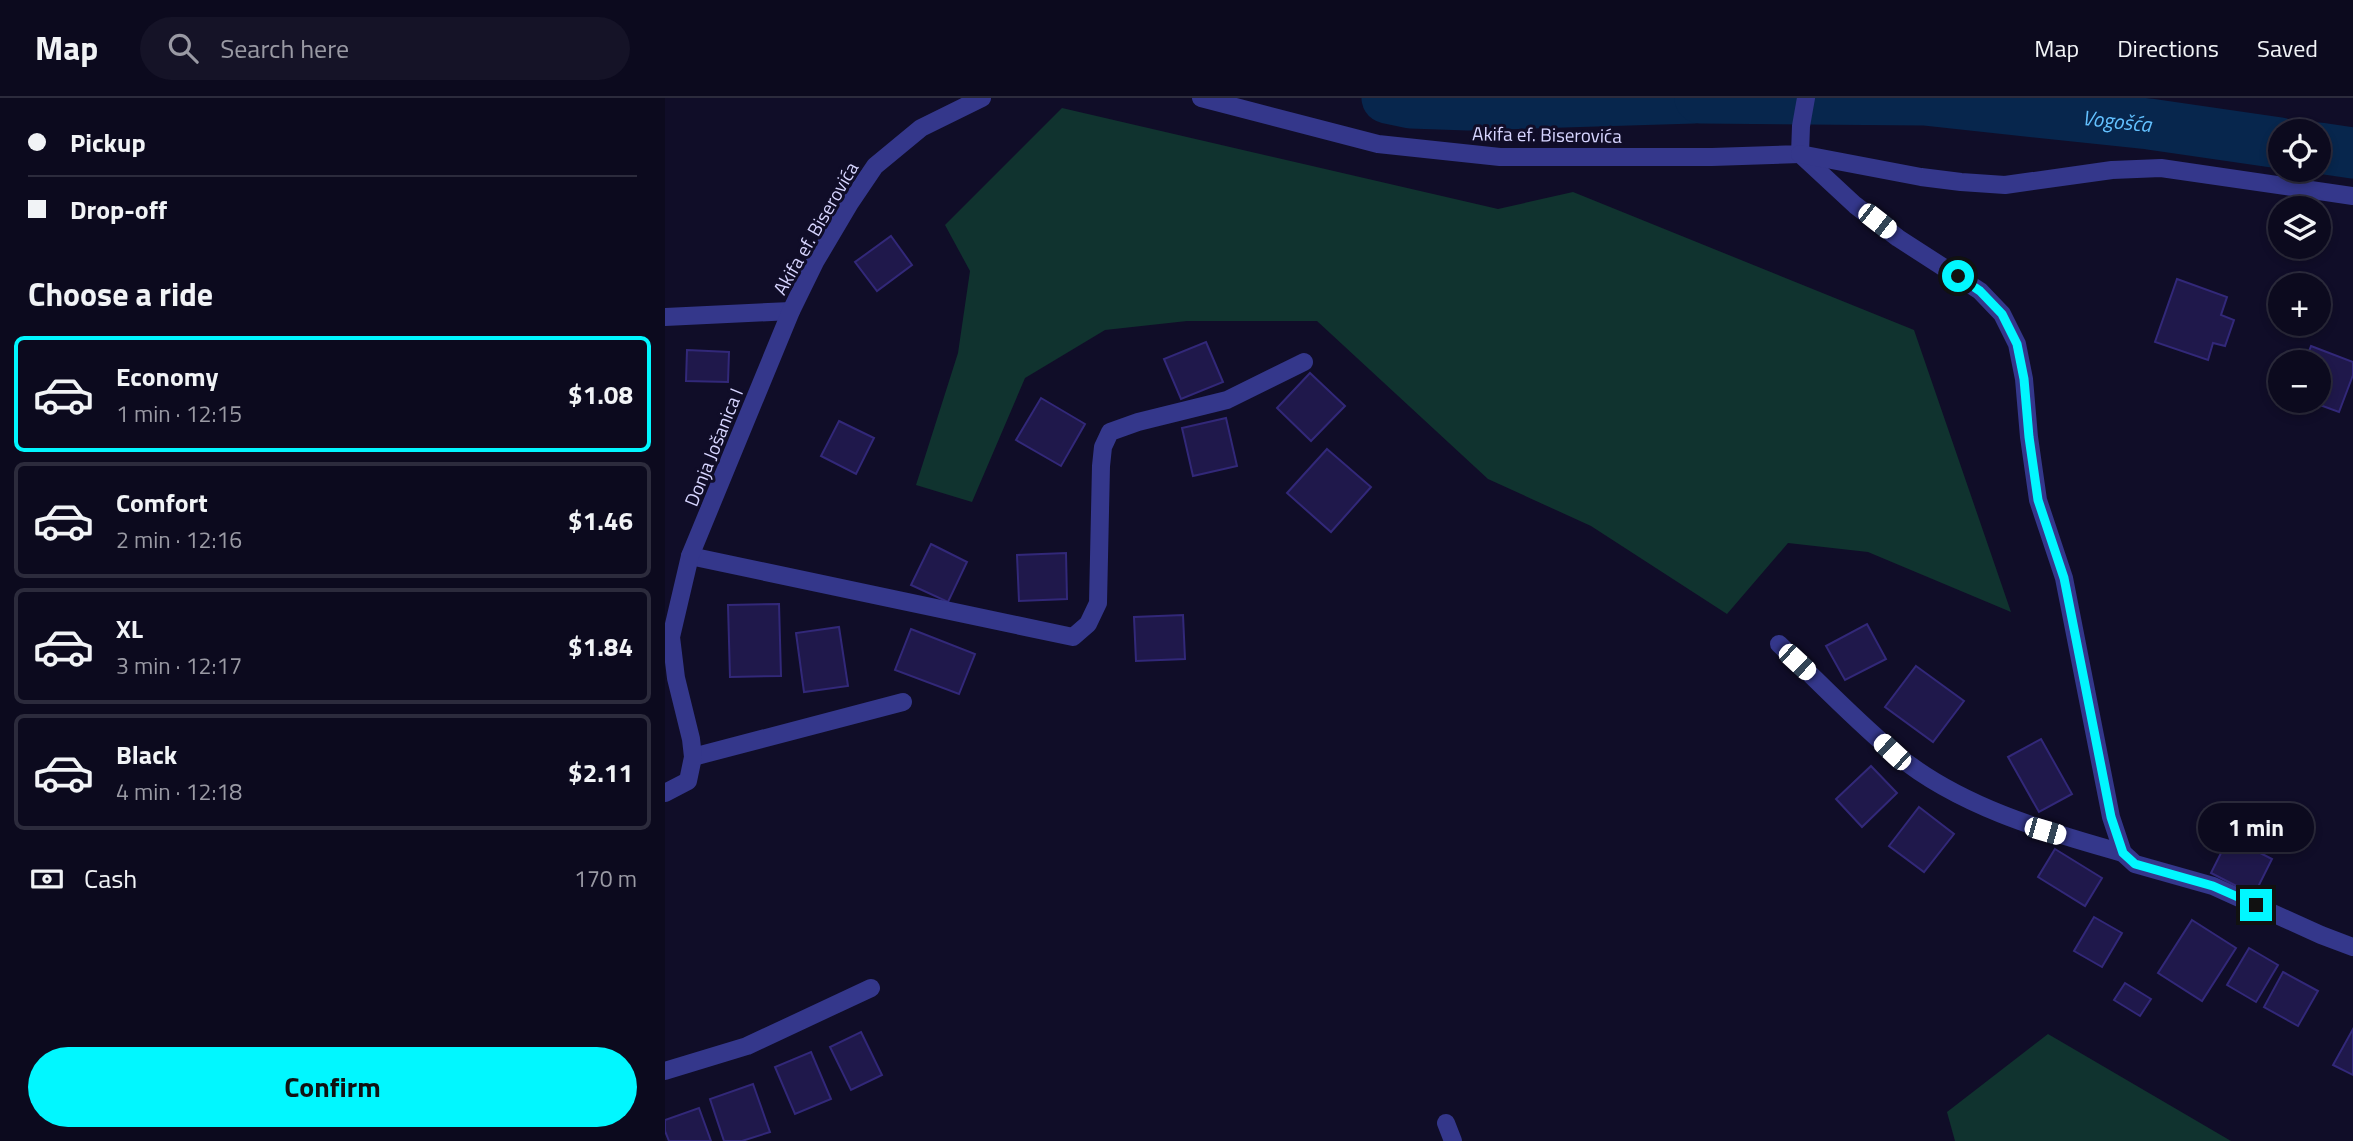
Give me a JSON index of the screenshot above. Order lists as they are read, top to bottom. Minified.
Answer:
{"streets":{"street":["Akifa ef. Biserovića","Donja Jošanica I"]},"crossings":[["Akifa ef. Biserovića","Donja Jošanica I"]],"water":["Vogošća"],"page":{"header":"Map","search":"Search here","nav":["Map","Directions","Saved"],"banner":["Pickup","Drop-off"],"map_buttons":["+","−"],"heading":"Choose a ride","list":[{"name":"Economy","note":"1 min · 12:15","value":"$1.08"},{"name":"Comfort","note":"2 min · 12:16","value":"$1.46"},{"name":"XL","note":"3 min · 12:17","value":"$1.84"},{"name":"Black","note":"4 min · 12:18","value":"$2.11"}],"bubble":"1 min","pay":["Cash","170 m"],"buttons":"Confirm"}}
